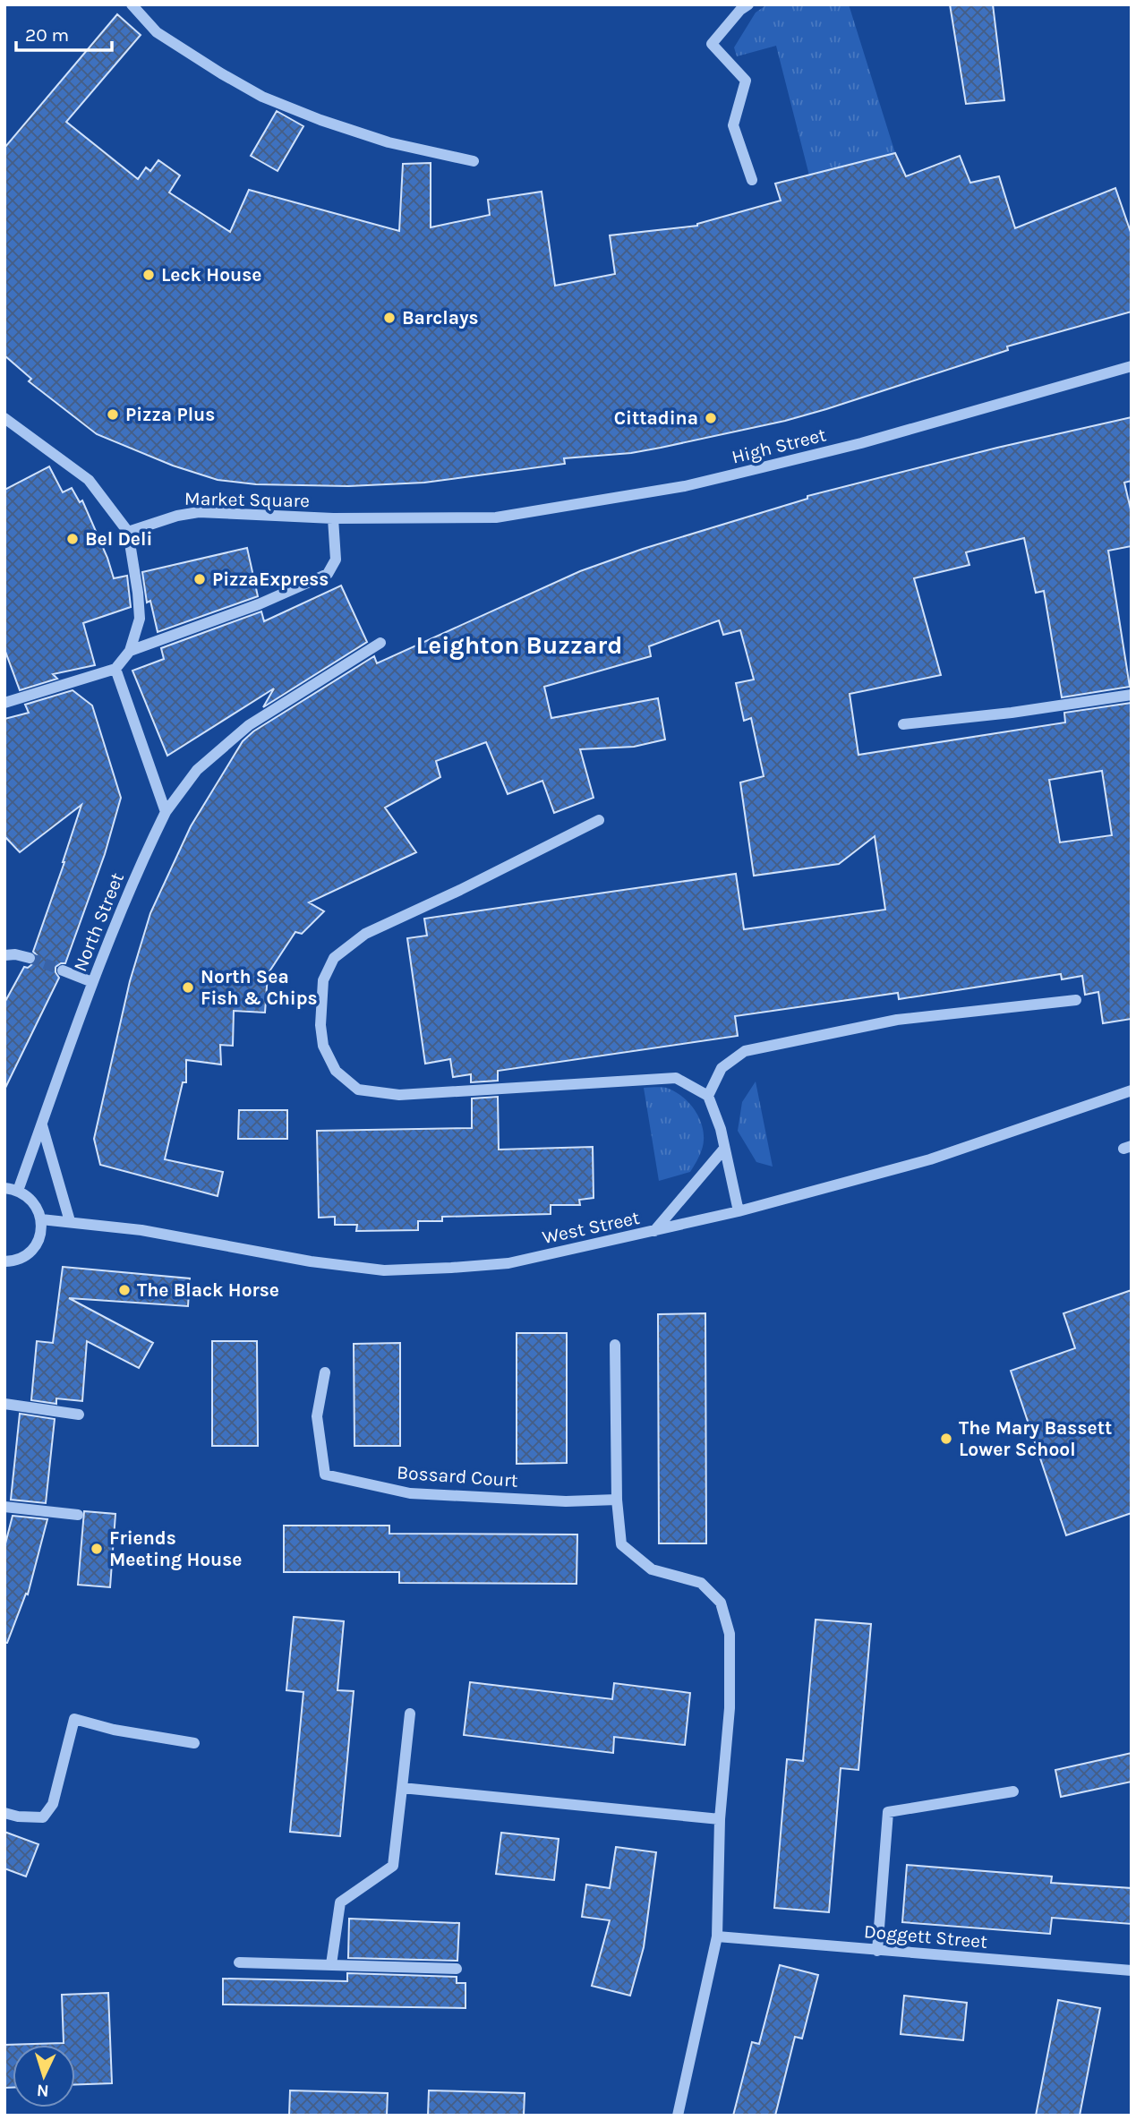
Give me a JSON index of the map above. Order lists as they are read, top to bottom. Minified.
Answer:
{"streets":{"street":["High Street","Market Square","North Street","West Street","Bossard Court","Doggett Street"]},"crossings":[["High Street","Market Square"]],"districts":["Leighton Buzzard"],"places":["Leck House","Barclays","Pizza Plus","Cittadina","Bel Deli","PizzaExpress","North Sea Fish & Chips","The Black Horse","The Mary Bassett Lower School","Friends Meeting House"],"scale_bar":"20 m","north":"bottom"}
